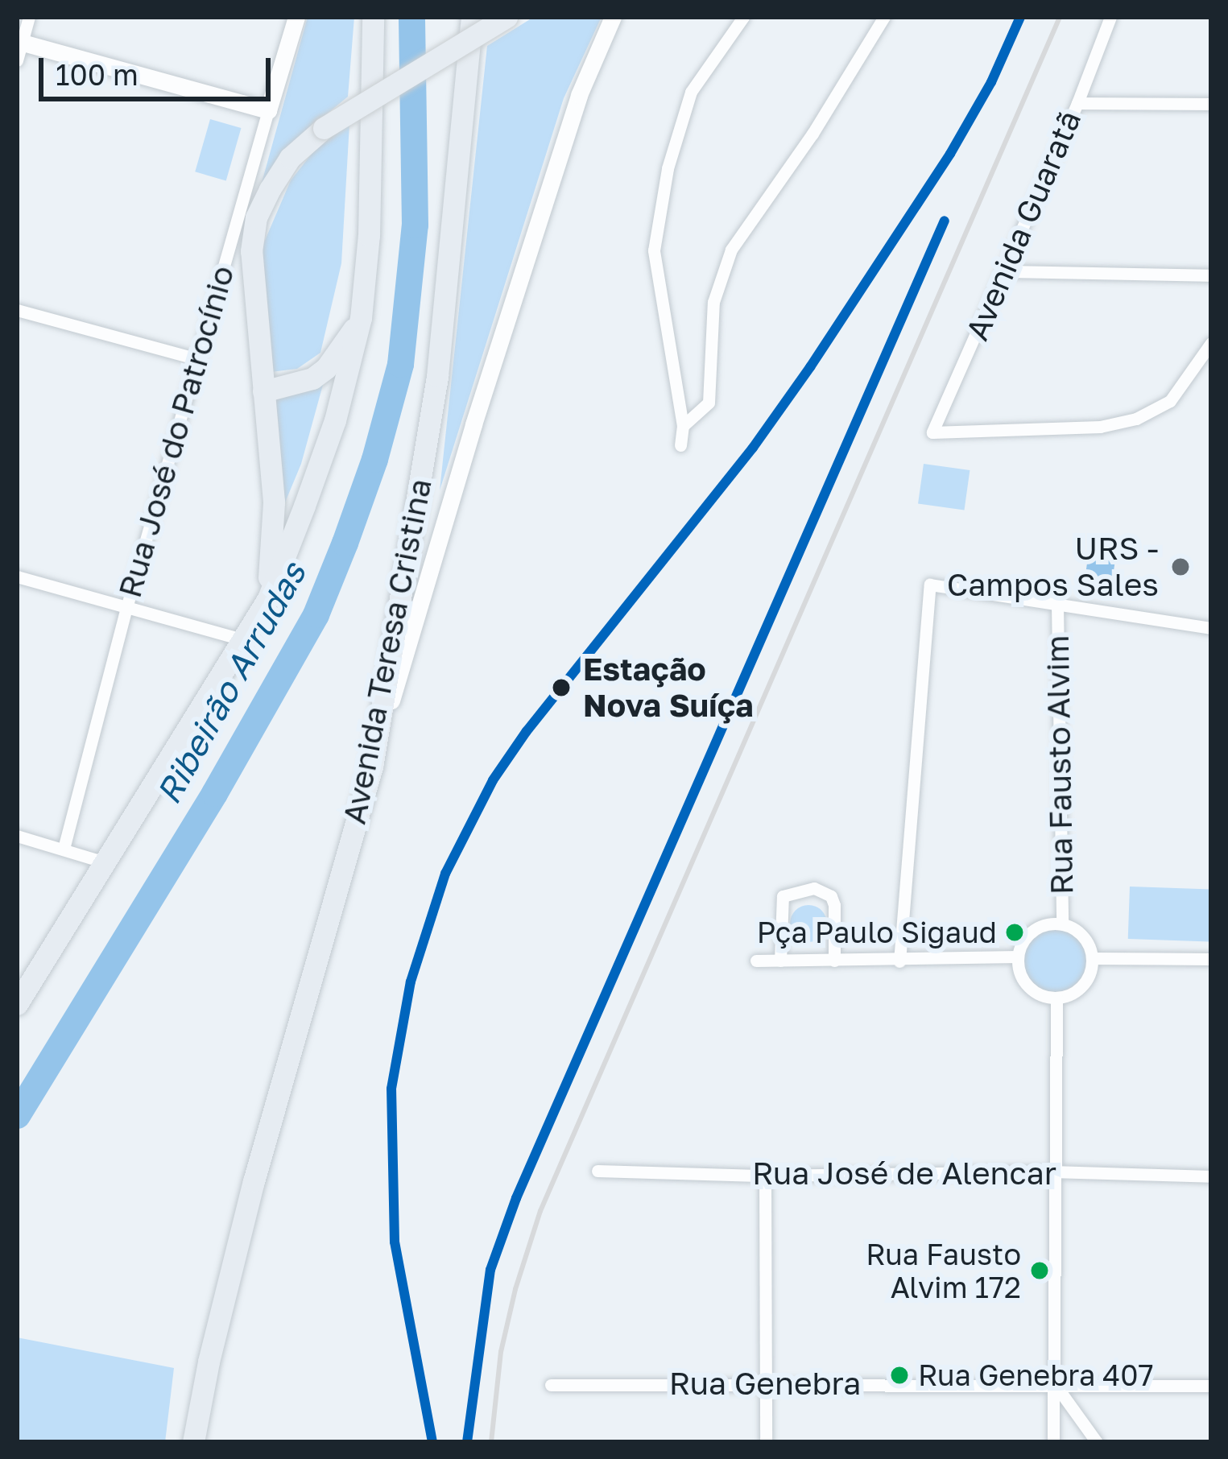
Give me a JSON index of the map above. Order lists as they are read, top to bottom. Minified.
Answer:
{"streets":{"highway":["Avenida Teresa Cristina"],"main road":["Rua José do Patrocínio"],"street":["Avenida Guaratã","Rua Fausto Alvim","Rua José de Alencar","Rua Genebra"]},"water":["Ribeirão Arrudas"],"places":["URS - Campos Sales","Estação Nova Suíça","Pça Paulo Sigaud","Rua Fausto Alvim 172","Rua Genebra 407"],"scale_bar":"100 m"}
